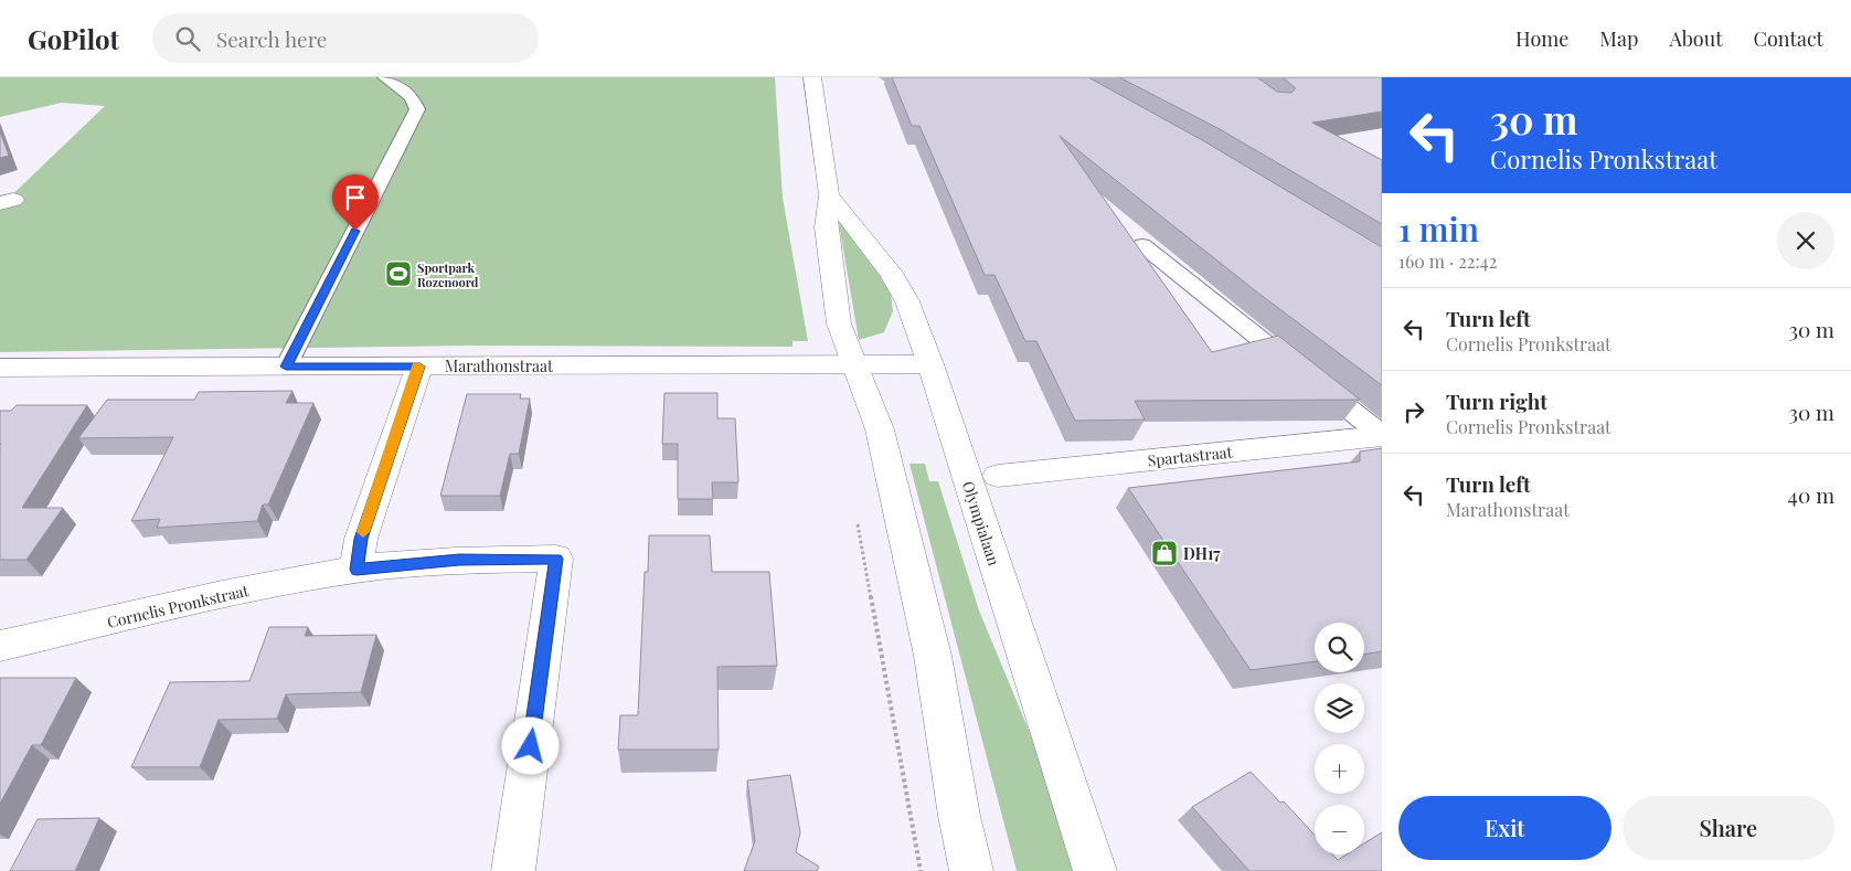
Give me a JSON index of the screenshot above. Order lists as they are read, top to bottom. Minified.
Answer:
{"streets":{"street":["Marathonstraat","Spartastraat","Olympialaan","Cornelis Pronkstraat"]},"crossings":[["Marathonstraat","Olympialaan"]],"places":{"sports":["Sportpark Rozenoord"],"shop":["DH17"]},"page":{"header":"GoPilot","search":"Search here","nav":["Home","Map","About","Contact"],"turn":["30 m","Cornelis Pronkstraat"],"heading":["1 min","160 m · 22:42"],"list":[{"name":"Turn left","note":"Cornelis Pronkstraat","value":"30 m"},{"name":"Turn right","note":"Cornelis Pronkstraat","value":"30 m"},{"name":"Turn left","note":"Marathonstraat","value":"40 m"}],"map_buttons":["+","−"],"buttons":["Exit","Share"]}}
